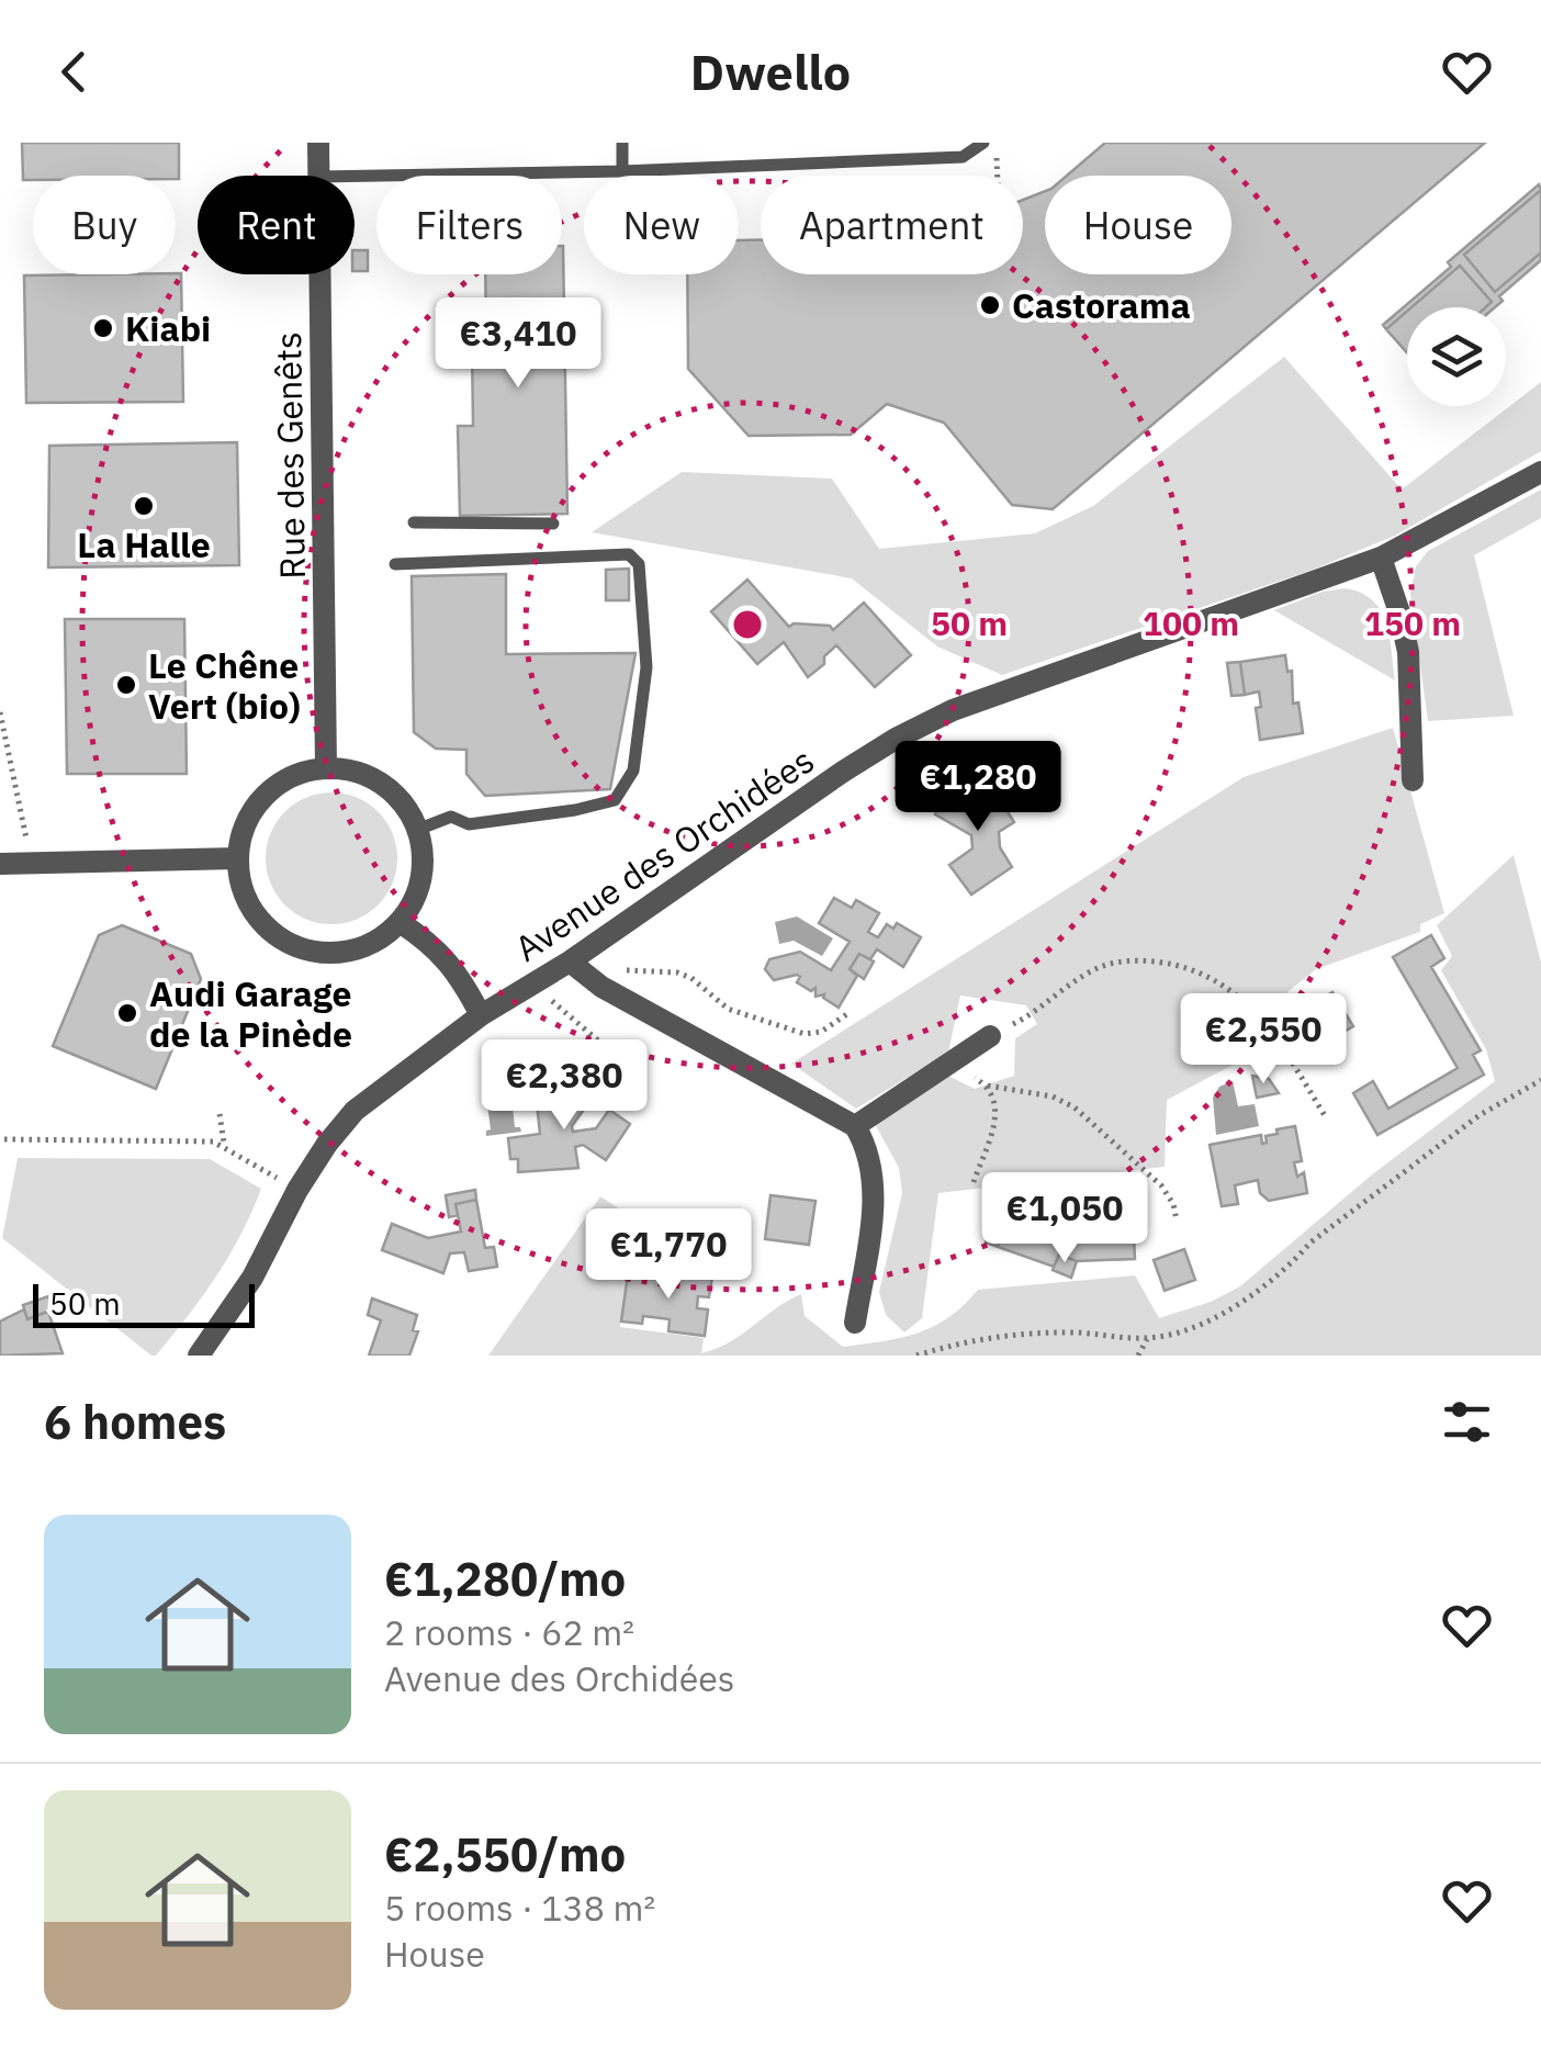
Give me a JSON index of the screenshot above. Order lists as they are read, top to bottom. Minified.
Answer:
{"streets":{"street":["Rue des Genêts","Avenue des Orchidées"]},"places":["Castorama","Kiabi","La Halle","Le Chêne Vert (bio)","Audi Garage de la Pinède"],"scale_bar":"50 m","page":{"header":"Dwello","chip":["Buy","Rent","Filters","New","Apartment","House"],"price":["€3,410","€1,280","€2,550","€2,380","€1,050","€1,770"],"scale":"50 m","heading":"6 homes","list":[{"name":"€1,280/mo","note":"2 rooms · 62 m² · Avenue des Orchidées"},{"name":"€2,550/mo","note":"5 rooms · 138 m² · House"}]},"rings":["50 m","100 m","150 m"]}
